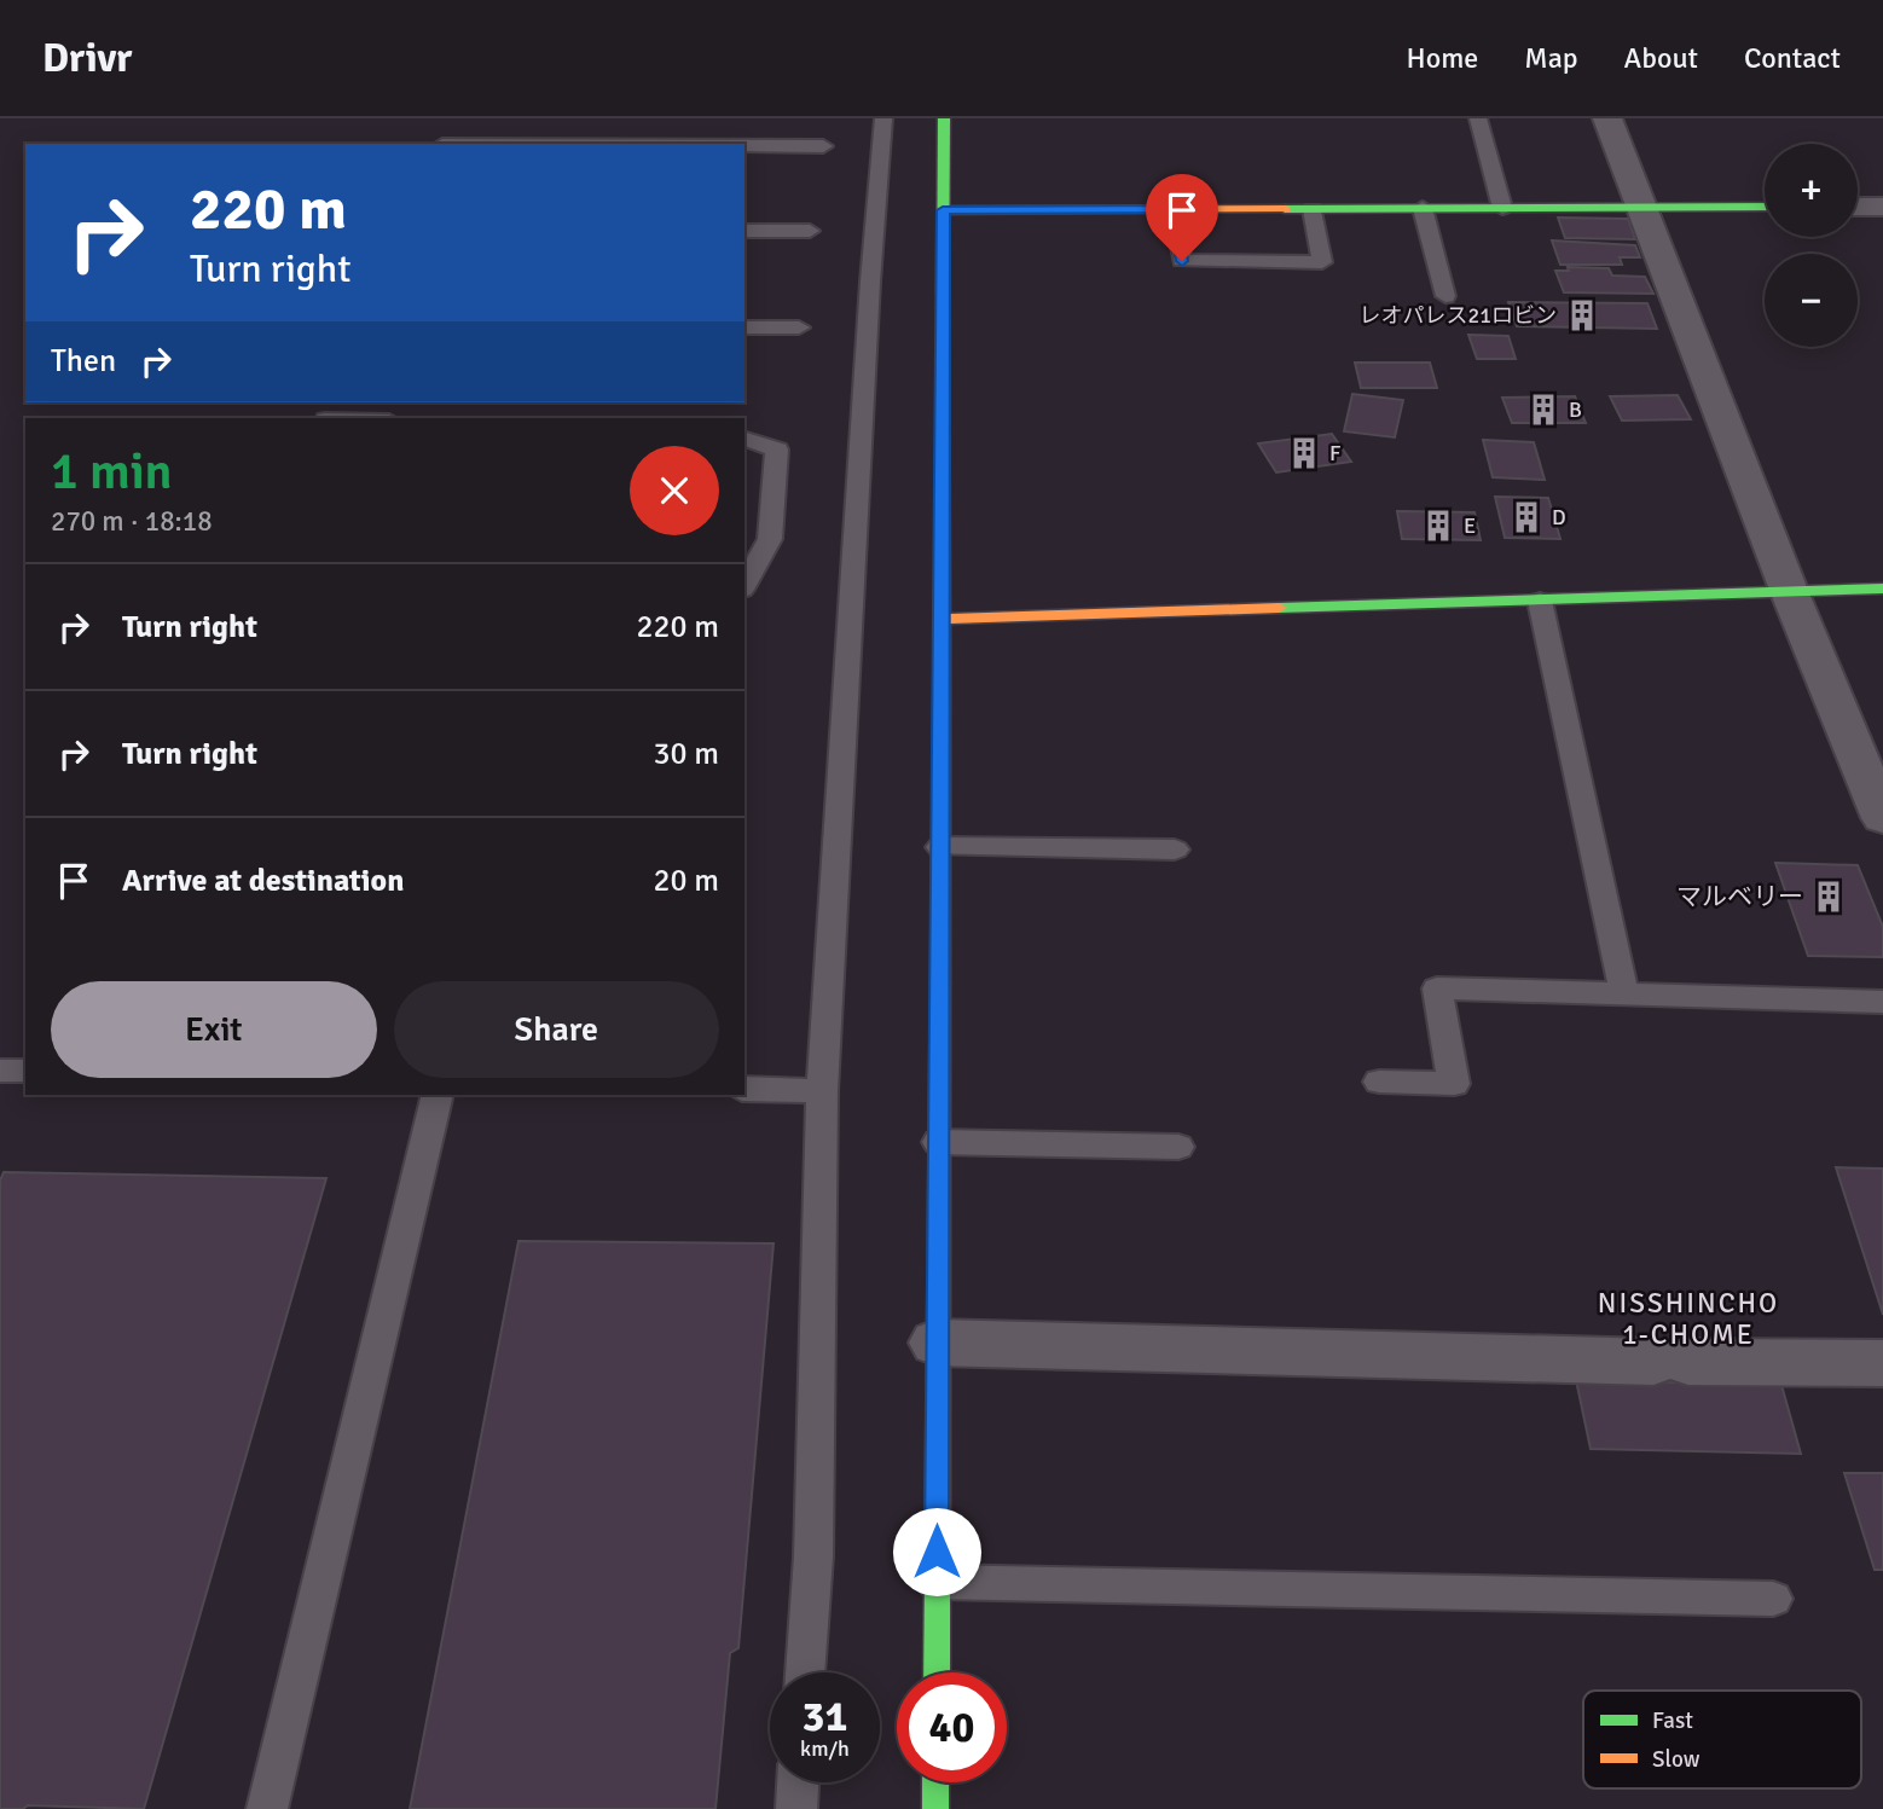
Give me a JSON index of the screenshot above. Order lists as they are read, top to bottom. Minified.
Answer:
{"districts":["NISSHINCHO 1-CHOME"],"places":{"building":["レオパレス21ロビン","B","F","D","E","マルベリー"]},"legend":["Fast","Slow"],"page":{"header":"Drivr","nav":["Home","Map","About","Contact"],"map_buttons":["+","−"],"turn":["220 m","Turn right"],"then":"Then","heading":["1 min","270 m · 18:18"],"list":[{"name":"Turn right","value":"220 m"},{"name":"Turn right","value":"30 m"},{"name":"Arrive at destination","value":"20 m"}],"buttons":["Exit","Share"],"speed":"31 km/h","limit":"40"}}
